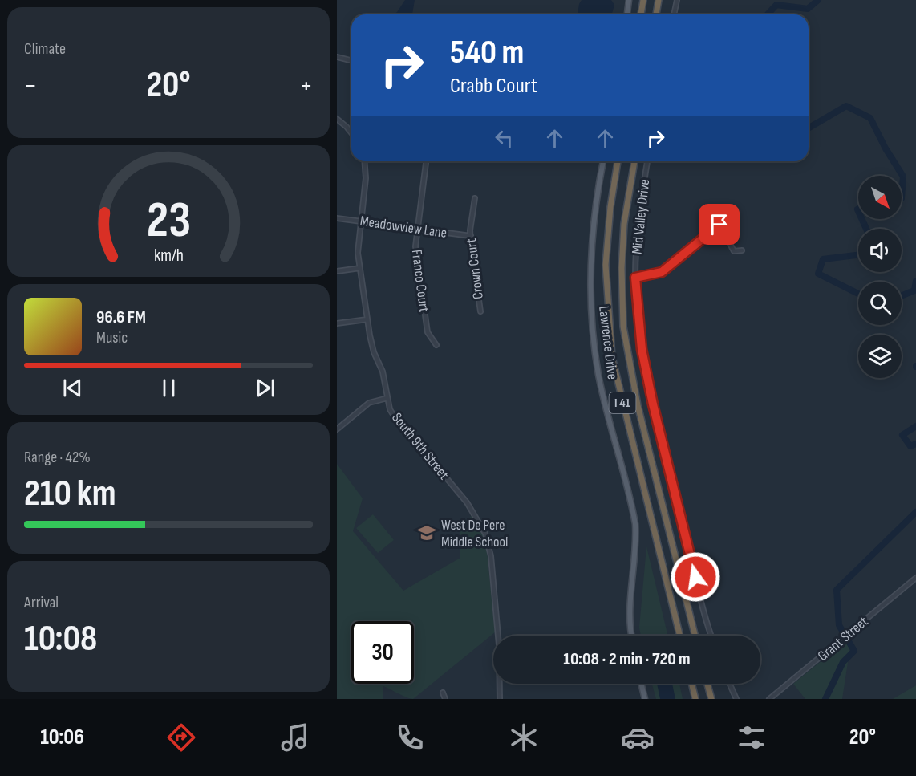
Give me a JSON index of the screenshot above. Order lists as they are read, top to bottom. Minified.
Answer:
{"streets":{"highway":["I 41"],"main road":["Lawrence Drive"],"street":["Mid Valley Drive","Meadowview Lane","Crown Court","Franco Court","South 9th Street","Grant Street"]},"crossings":[["Meadowview Lane","Crown Court"],["Meadowview Lane","Franco Court"],["Meadowview Lane","South 9th Street"]],"places":{"school or university":["West De Pere Middle School"]},"north":"bottom right","page":{"tile":["Climate",["Range · 42%","210 km"],["Arrival","10:08"]],"turn":["540 m","Crabb Court"],"heat":["−","20°","+"],"song":["96.6 FM","Music"],"limit":"30","trip":"10:08 · 2 min · 720 m","tabs":["10:06","20°"],"gauge":["23","km/h"]}}
